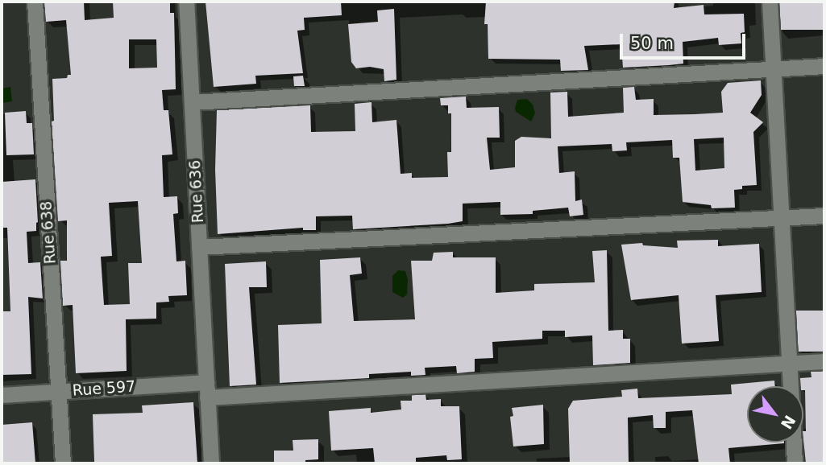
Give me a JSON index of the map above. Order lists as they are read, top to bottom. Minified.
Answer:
{"streets":{"street":["Rue 636","Rue 638","Rue 597"]},"crossings":[["Rue 636","Rue 597"],["Rue 638","Rue 597"]],"scale_bar":"50 m","north":"bottom right"}
